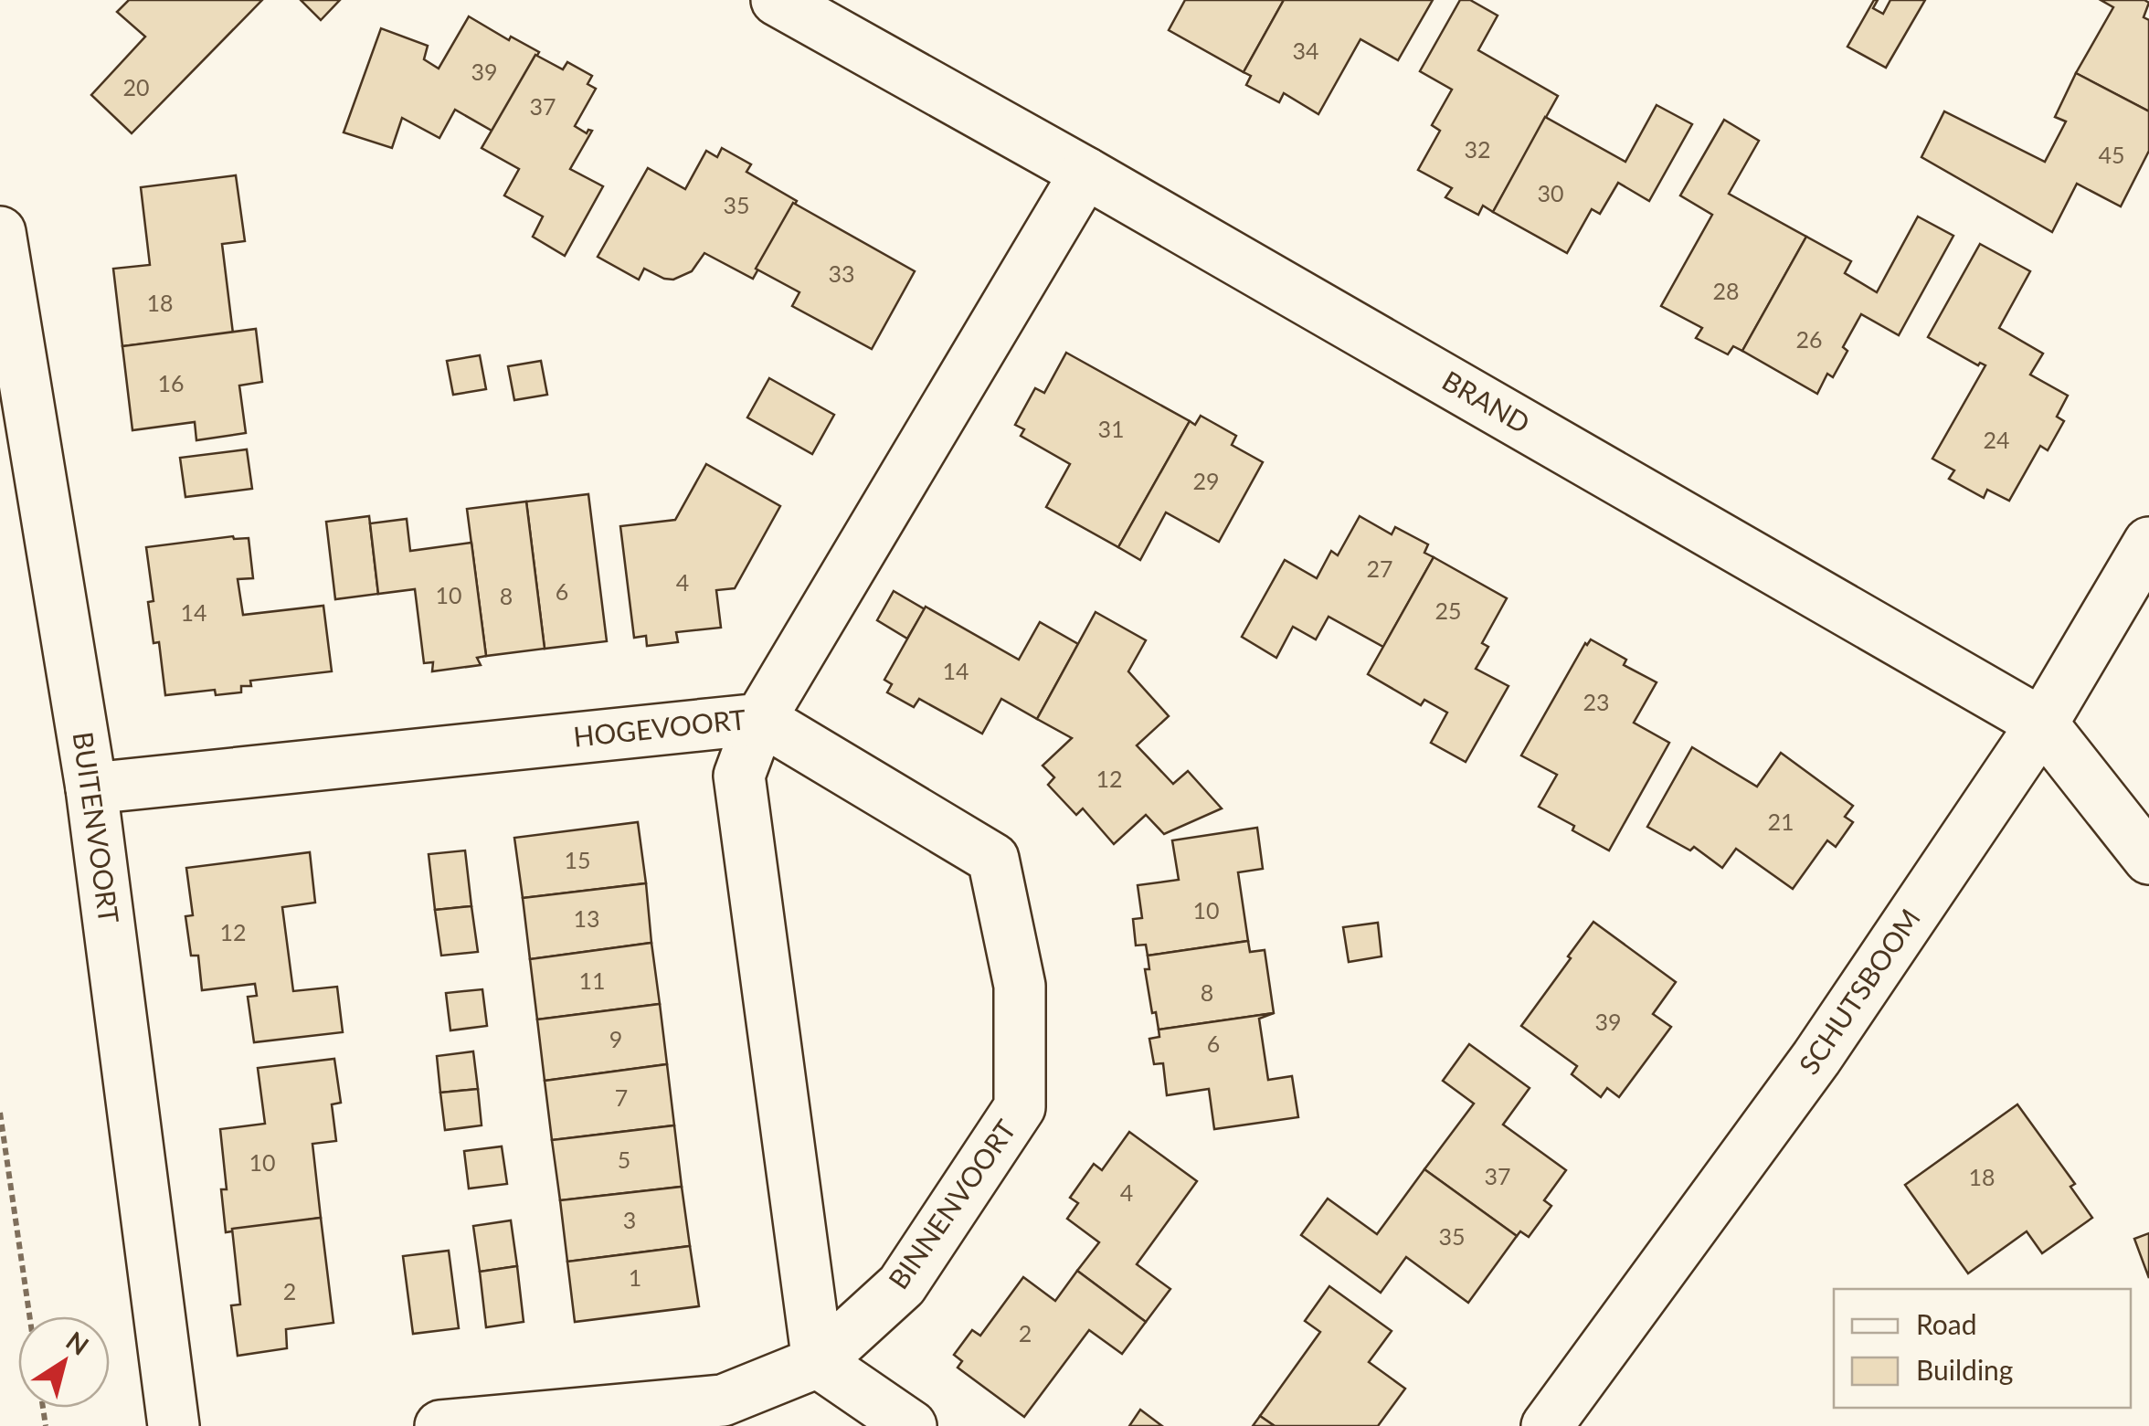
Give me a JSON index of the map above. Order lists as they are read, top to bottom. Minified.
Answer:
{"streets":{"street":["BRAND","HOGEVOORT","BUITENVOORT","SCHUTSBOOM","BINNENVOORT"]},"crossings":[["BRAND","HOGEVOORT"],["BRAND","SCHUTSBOOM"],["HOGEVOORT","BUITENVOORT"],["HOGEVOORT","BINNENVOORT"]],"house_numbers":["34","39","20","37","32","45","30","35","33","28","18","26","16","31","24","29","27","4","6","10","8","25","14","14","23","12","21","15","10","13","12","11","8","39","9","6","7","5","10","37","18","4","3","35","1","2","2"],"legend":["Road","Building"],"north":"top right"}
